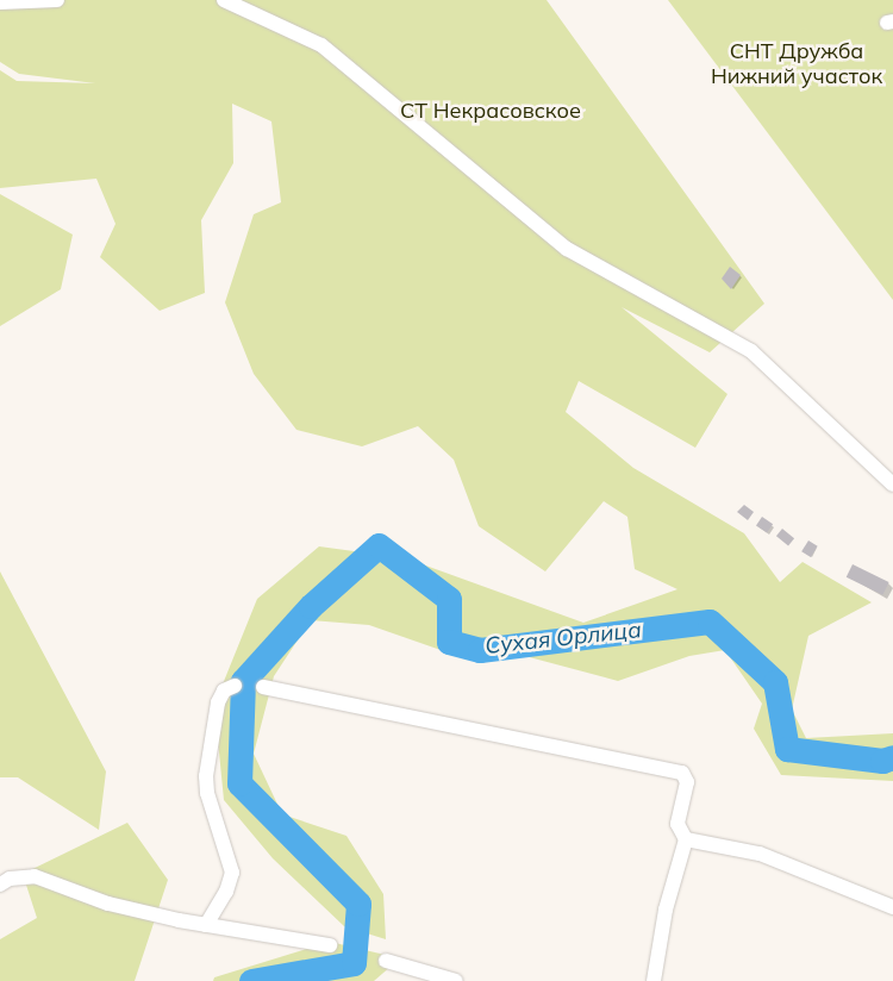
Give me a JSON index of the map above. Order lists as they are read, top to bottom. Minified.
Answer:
{"water":["Сухая Орлица"],"parks":["СНТ Дружба Нижний участок","СТ Некрасовское"]}
